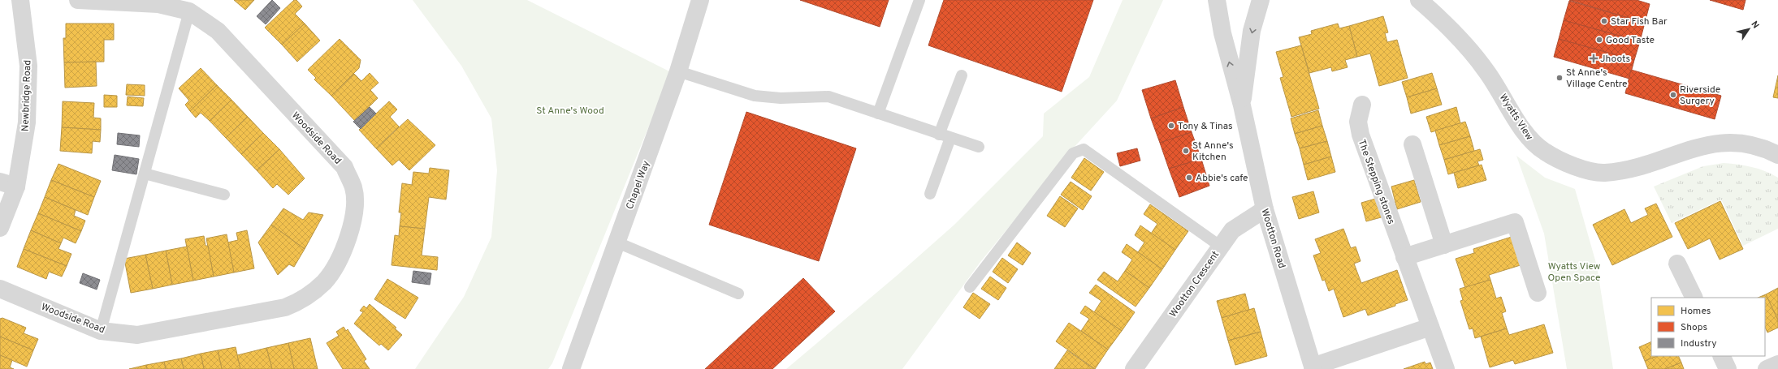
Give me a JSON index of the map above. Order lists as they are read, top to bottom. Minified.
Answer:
{"streets":{"street":["Newbridge Road","Wyatts View","Woodside Road","The Stepping stones","Chapel Way","Wootton Road","Wootton Crescent"]},"crossings":[["Wootton Road","Wootton Crescent"]],"parks":["St Anne's Wood","Wyatts View Open Space"],"places":{"other":["Star Fish Bar","Good Taste","St Anne's Village Centre","Riverside Surgery","Tony & Tinas","St Anne's Kitchen","Abbie's cafe"],"health":["Jhoots"]},"legend":["Homes","Shops","Industry"],"north":"top right"}
